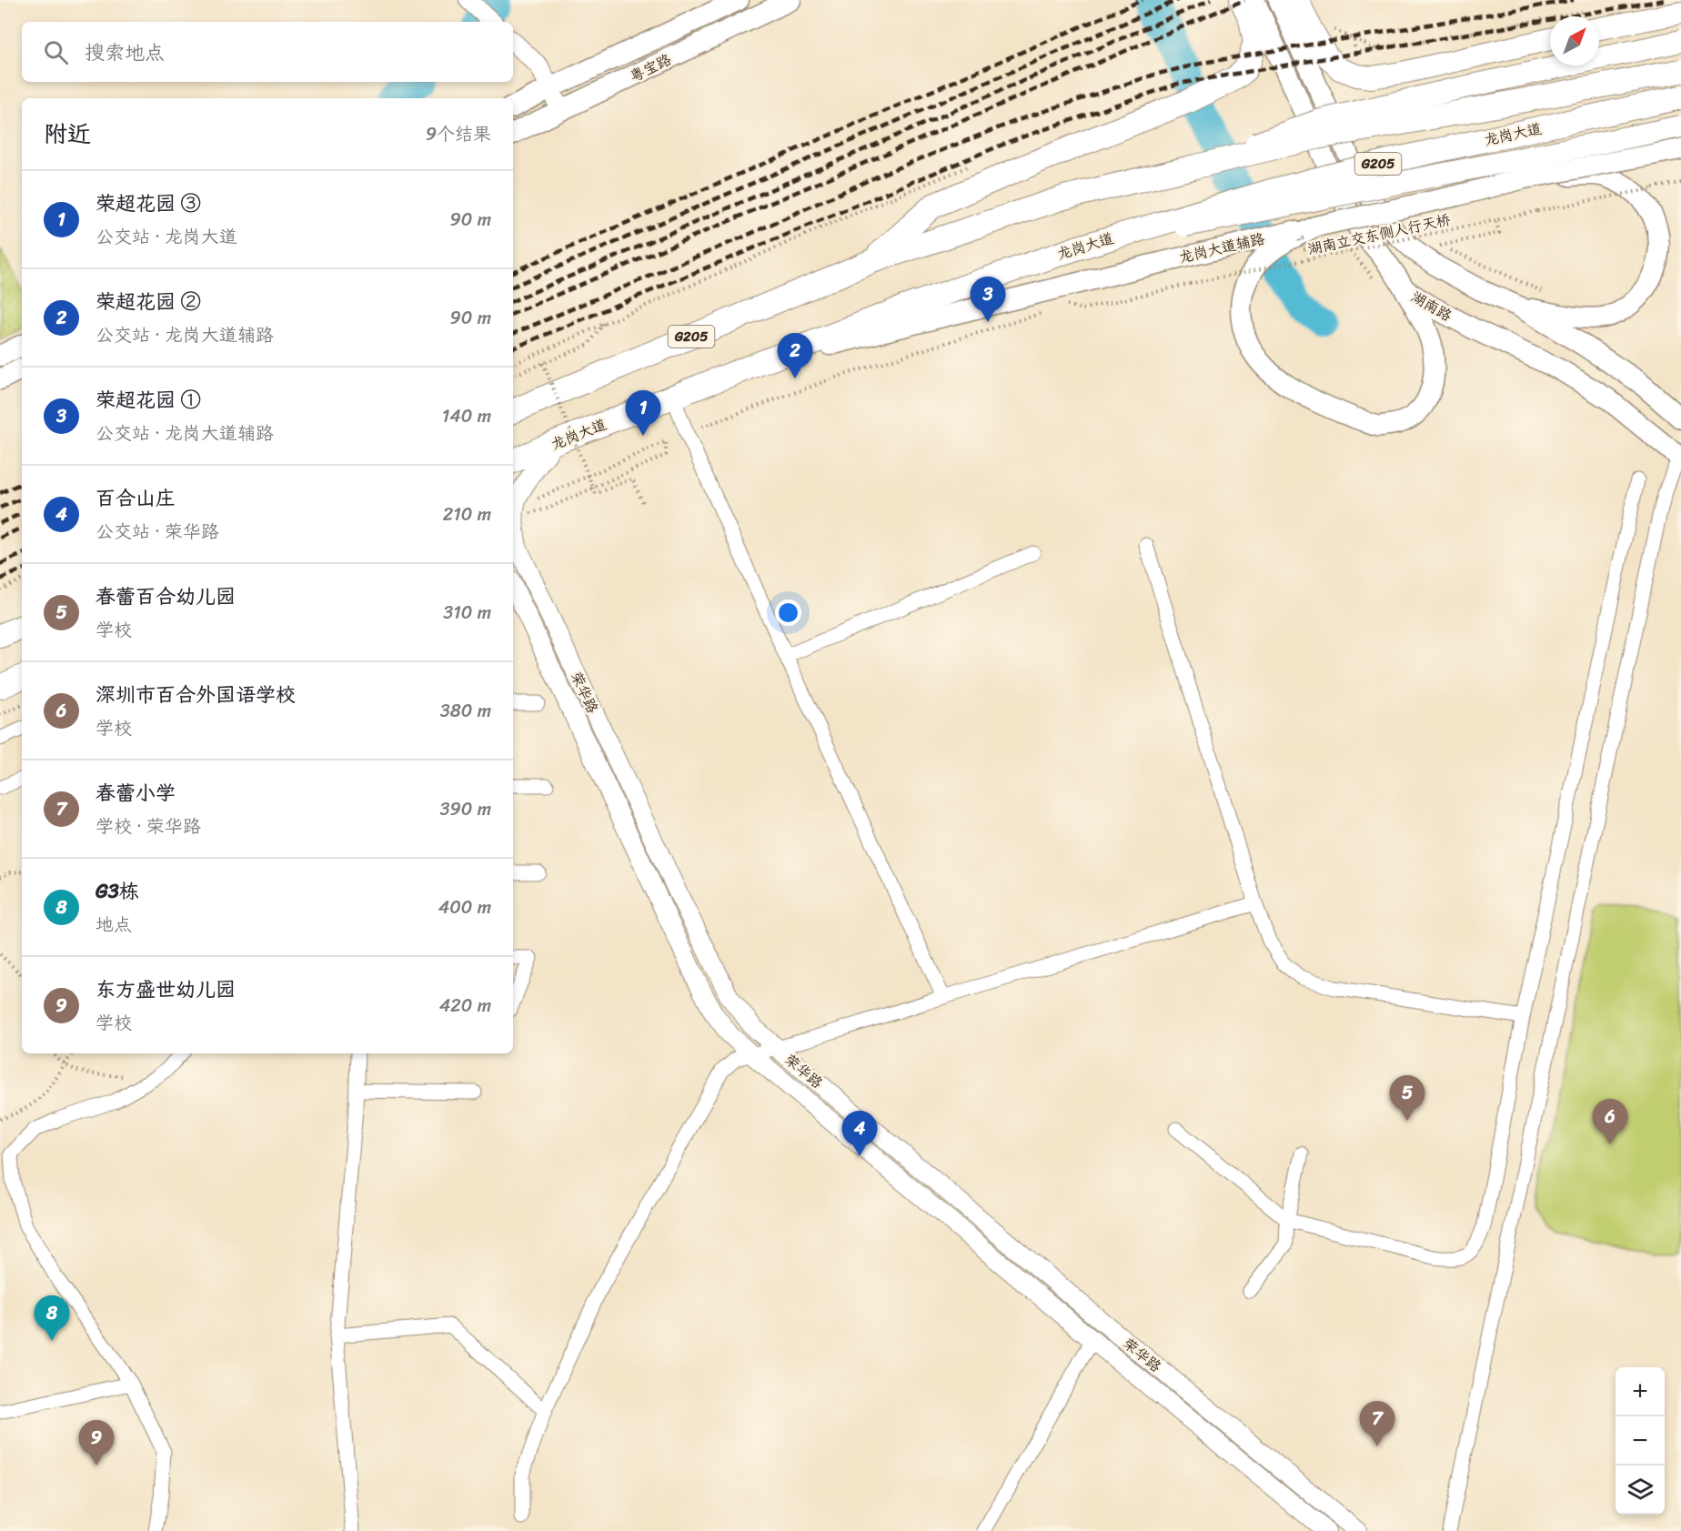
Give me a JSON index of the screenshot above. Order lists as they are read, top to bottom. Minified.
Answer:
{"streets":{"highway":["龙岗大道","G205"],"main road":["粤宝路","龙岗大道辅路","湖南路"],"street":["荣华路"],"path":["湖南立交东侧人行天桥"]},"crossings":[["龙岗大道","龙岗大道辅路"],["龙岗大道","荣华路"]],"north":"top right","page":{"search":"搜索地点","heading":["附近","9个结果"],"list":[{"mark":"1","name":"荣超花园 ③","note":"公交站 · 龙岗大道","value":"90 m"},{"mark":"2","name":"荣超花园 ②","note":"公交站 · 龙岗大道辅路","value":"90 m"},{"mark":"3","name":"荣超花园 ①","note":"公交站 · 龙岗大道辅路","value":"140 m"},{"mark":"4","name":"百合山庄","note":"公交站 · 荣华路","value":"210 m"},{"mark":"5","name":"春蕾百合幼儿园","note":"学校","value":"310 m"},{"mark":"6","name":"深圳市百合外国语学校","note":"学校","value":"380 m"},{"mark":"7","name":"春蕾小学","note":"学校 · 荣华路","value":"390 m"},{"mark":"8","name":"G3栋","note":"地点","value":"400 m"},{"mark":"9","name":"东方盛世幼儿园","note":"学校","value":"420 m"}],"pins":["3","2","1","5","6","4","8","7","9"],"map_buttons":["+","−"]}}
